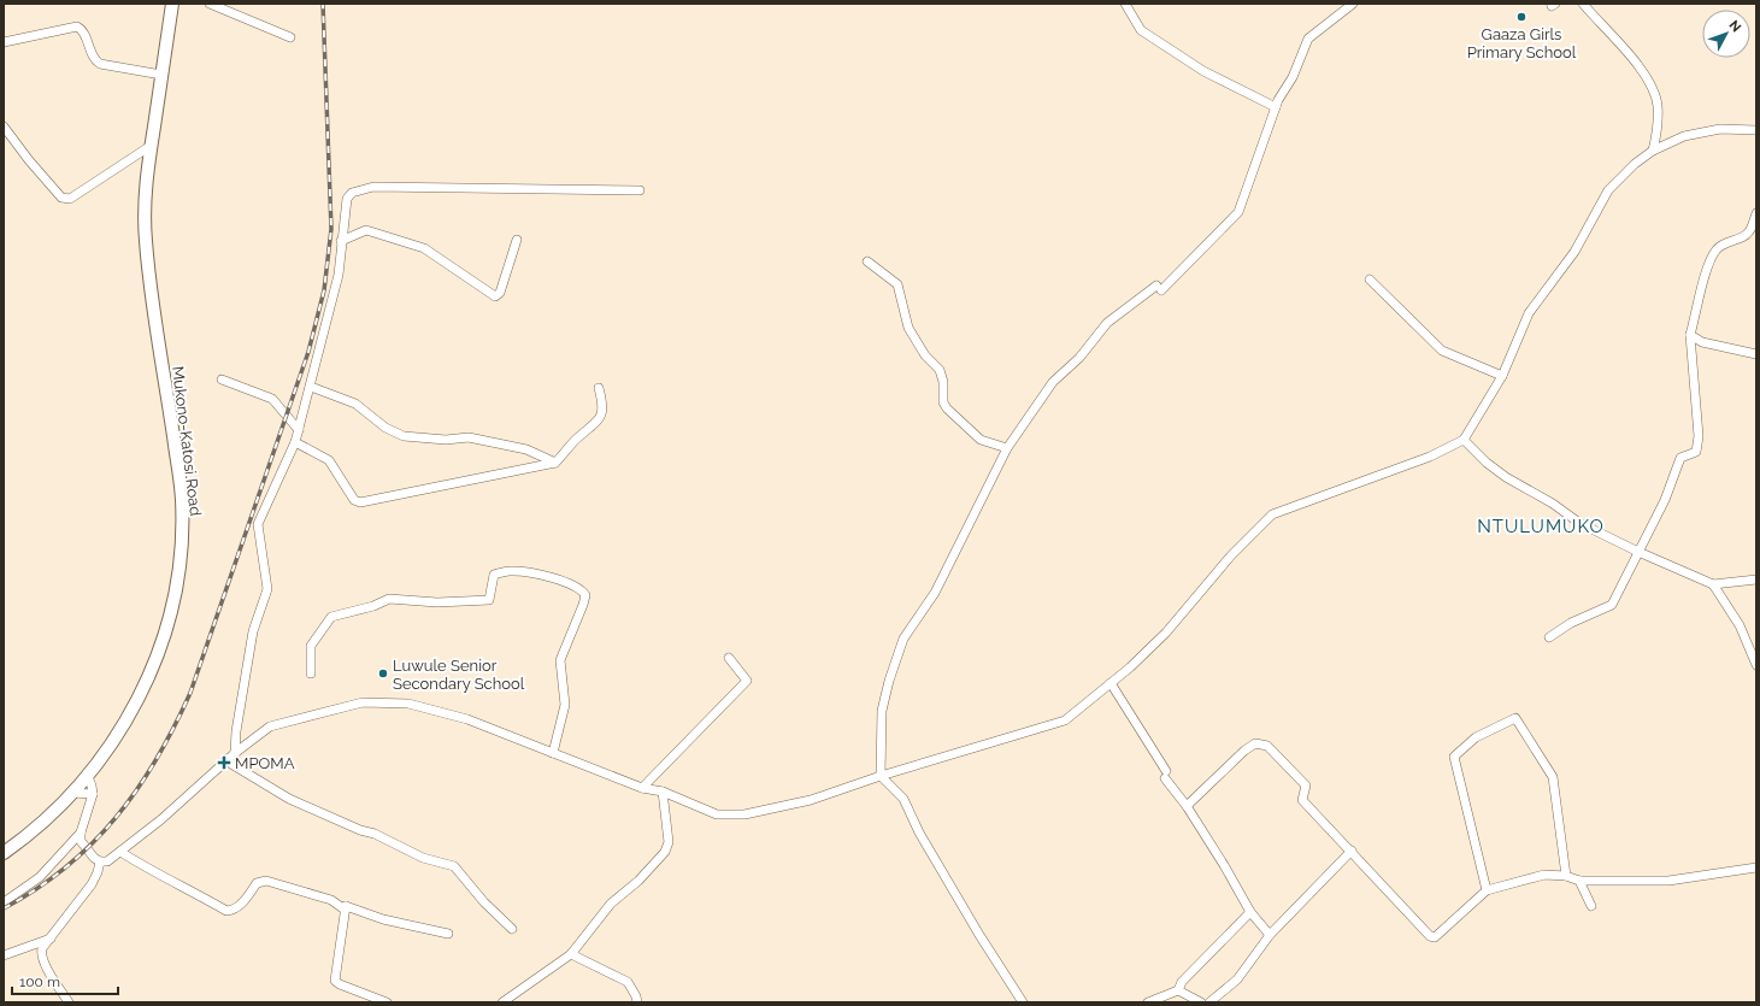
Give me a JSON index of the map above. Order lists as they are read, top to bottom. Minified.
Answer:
{"streets":{"main road":["Mukono-Katosi Road"]},"districts":["NTULUMUKO"],"places":{"other":["Gaaza Girls Primary School","Luwule Senior Secondary School"],"health":["MPOMA"]},"scale_bar":"100 m","north":"top right"}
